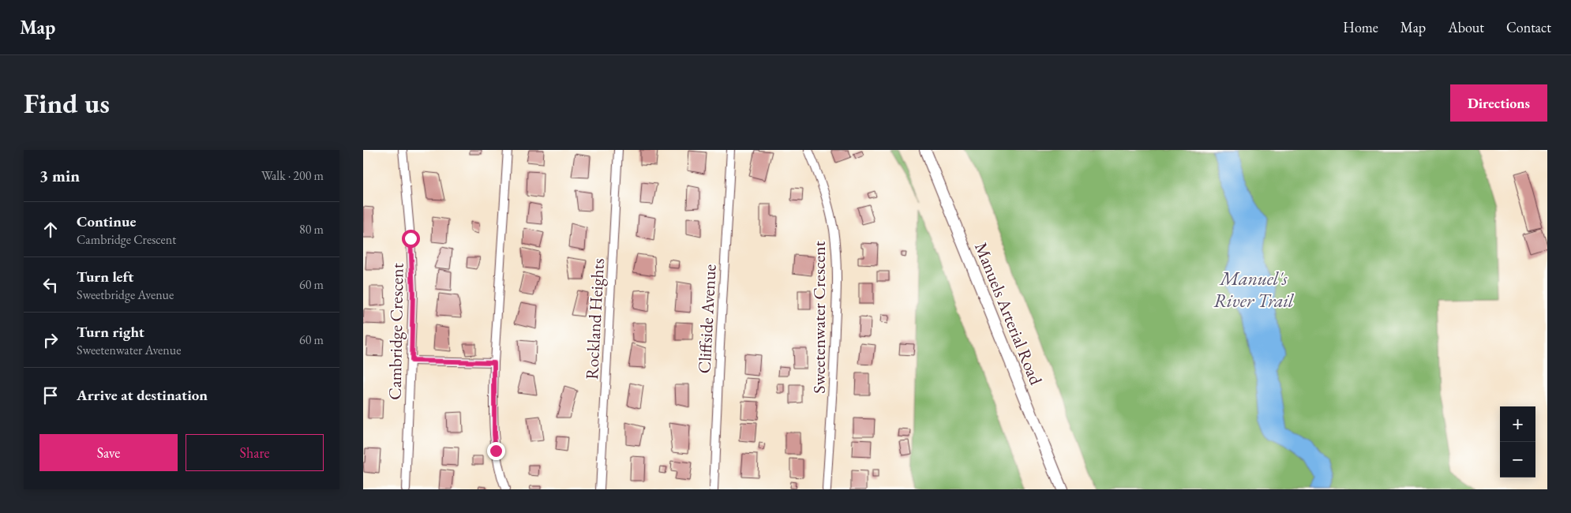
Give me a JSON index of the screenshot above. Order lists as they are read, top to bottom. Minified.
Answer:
{"streets":{"main road":["Manuels Arterial Road"],"street":["Sweetenwater Crescent","Rockland Heights","Cliffside Avenue","Cambridge Crescent"]},"water":["Manuel's River Trail"],"page":{"header":"Map","nav":["Home","Map","About","Contact"],"buttons":["Directions",["Save","Share"]],"title":"Find us","heading":["3 min","Walk · 200 m"],"list":[["Continue","Cambridge Crescent","80 m"],["Turn left","Sweetbridge Avenue","60 m"],["Turn right","Sweetenwater Avenue","60 m"],"Arrive at destination"],"map_buttons":["+","−"]}}
